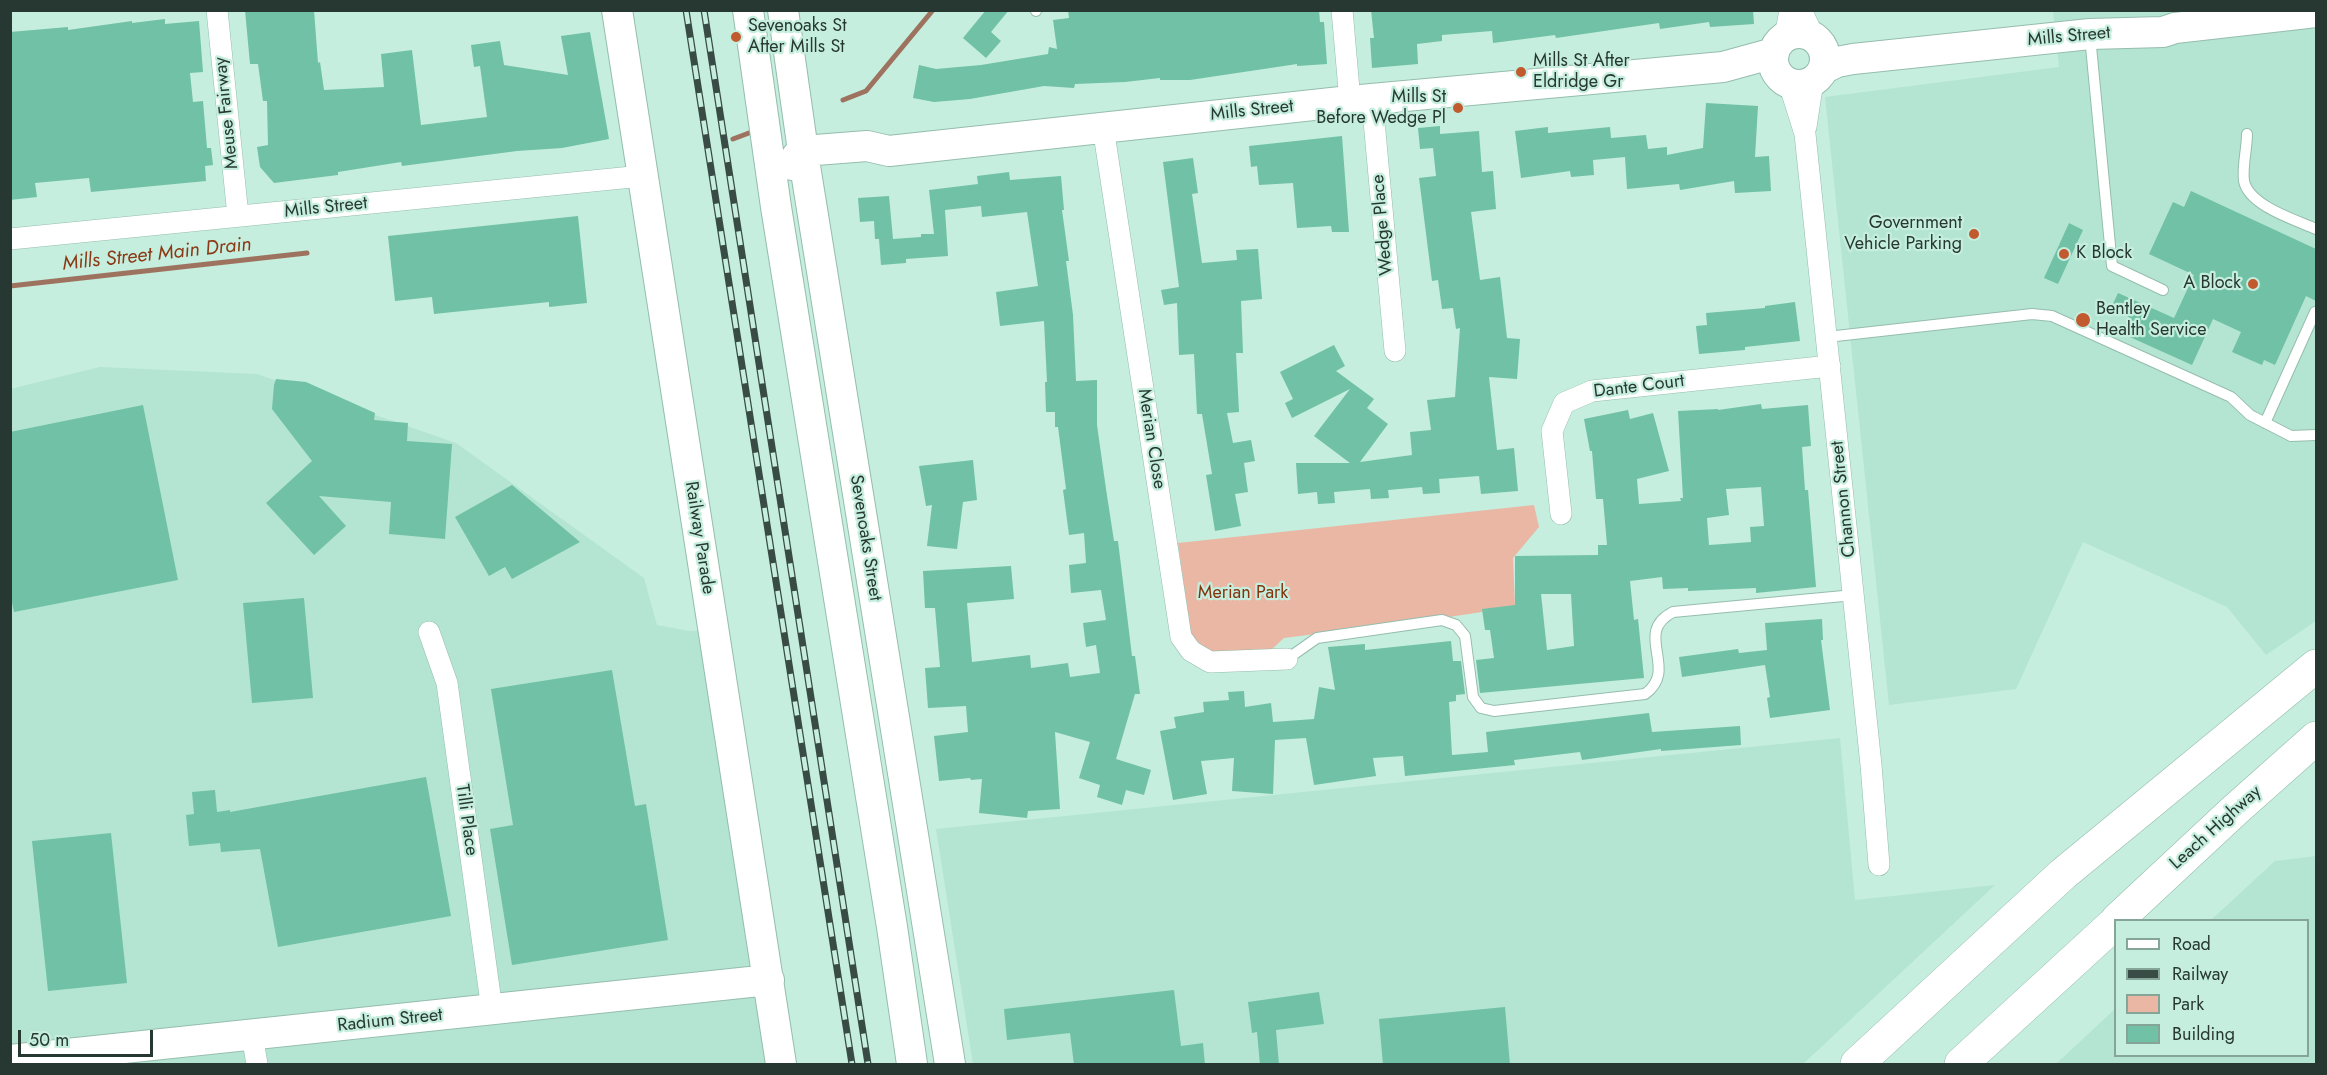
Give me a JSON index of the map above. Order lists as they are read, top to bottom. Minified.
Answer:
{"streets":{"highway":["Leach Highway"],"street":["Mills Street","Meuse Fairway","Wedge Place","Dante Court","Merian Close","Channon Street","Railway Parade","Sevenoaks Street","Tilli Place","Radium Street"]},"crossings":[["Mills Street","Meuse Fairway"],["Mills Street","Wedge Place"],["Mills Street","Merian Close"],["Mills Street","Channon Street"],["Mills Street","Railway Parade"],["Mills Street","Sevenoaks Street"],["Dante Court","Channon Street"],["Railway Parade","Radium Street"],["Tilli Place","Radium Street"]],"water":["Mills Street Main Drain"],"parks":["Merian Park"],"places":["Sevenoaks St After Mills St","Mills St After Eldridge Gr","Mills St Before Wedge Pl","Government Vehicle Parking","K Block","A Block","Bentley Health Service"],"legend":["Road","Railway","Park","Building"],"scale_bar":"50 m"}
